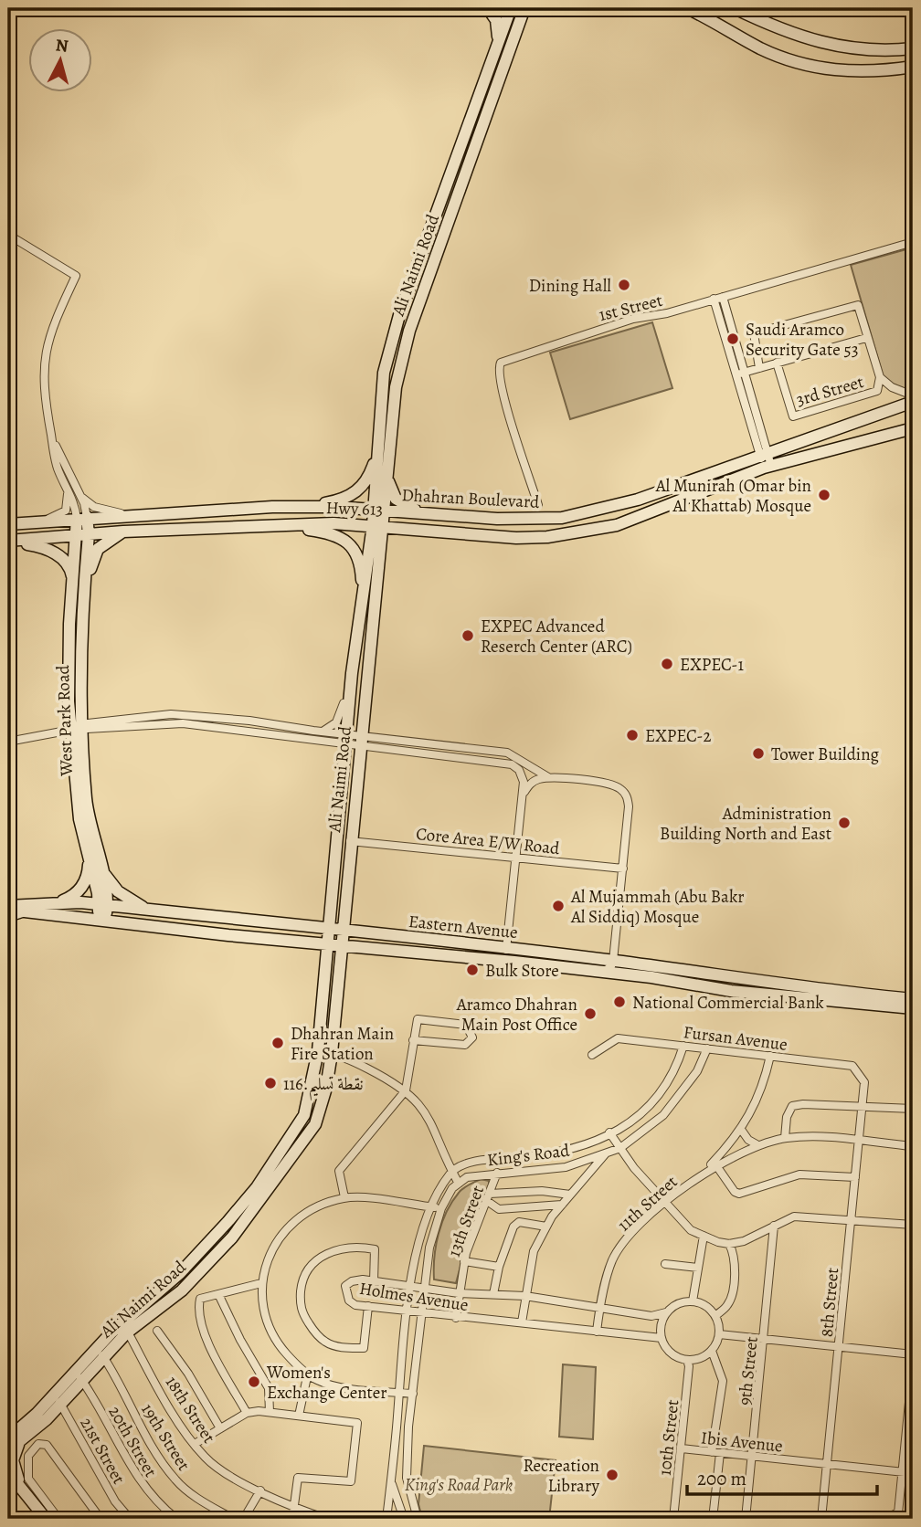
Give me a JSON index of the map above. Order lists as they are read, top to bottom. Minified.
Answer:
{"streets":{"main road":["Ali Naimi Road","Dhahran Boulevard","Hwy 613","West Park Road","Eastern Avenue"],"street":["1st Street","3rd Street","Core Area E/W Road","Fursan Avenue","King's Road","11th Street","13th Street","Holmes Avenue","8th Street","9th Street","18th Street","19th Street","10th Street","20th Street","Ibis Avenue","21st Street"]},"crossings":[["Ali Naimi Road","Dhahran Boulevard"],["Ali Naimi Road","Hwy 613"],["Ali Naimi Road","Core Area E/W Road"],["Ali Naimi Road","Eastern Avenue"],["Ali Naimi Road","18th Street"],["Ali Naimi Road","19th Street"],["Ali Naimi Road","20th Street"],["Ali Naimi Road","21st Street"],["Dhahran Boulevard","West Park Road"],["Hwy 613","West Park Road"],["West Park Road","Eastern Avenue"],["Fursan Avenue","King's Road"],["Fursan Avenue","11th Street"],["Fursan Avenue","8th Street"],["King's Road","13th Street"],["11th Street","Holmes Avenue"],["11th Street","8th Street"],["13th Street","Holmes Avenue"],["Holmes Avenue","10th Street"],["8th Street","Ibis Avenue"],["9th Street","Ibis Avenue"],["10th Street","Ibis Avenue"]],"parks":["King's Road Park"],"places":["Dining Hall","Saudi Aramco Security Gate 53","Al Munirah (Omar bin Al Khattab) Mosque","EXPEC Advanced Reserch Center (ARC)","EXPEC-1","EXPEC-2","Tower Building","Administration Building North and East","Al Mujammah (Abu Bakr Al Siddiq) Mosque","Bulk Store","National Commercial Bank","Aramco Dhahran Main Post Office","Dhahran Main Fire Station","نقطة تسليم.116","Women's Exchange Center","Recreation Library"],"scale_bar":"200 m","north":"top"}
